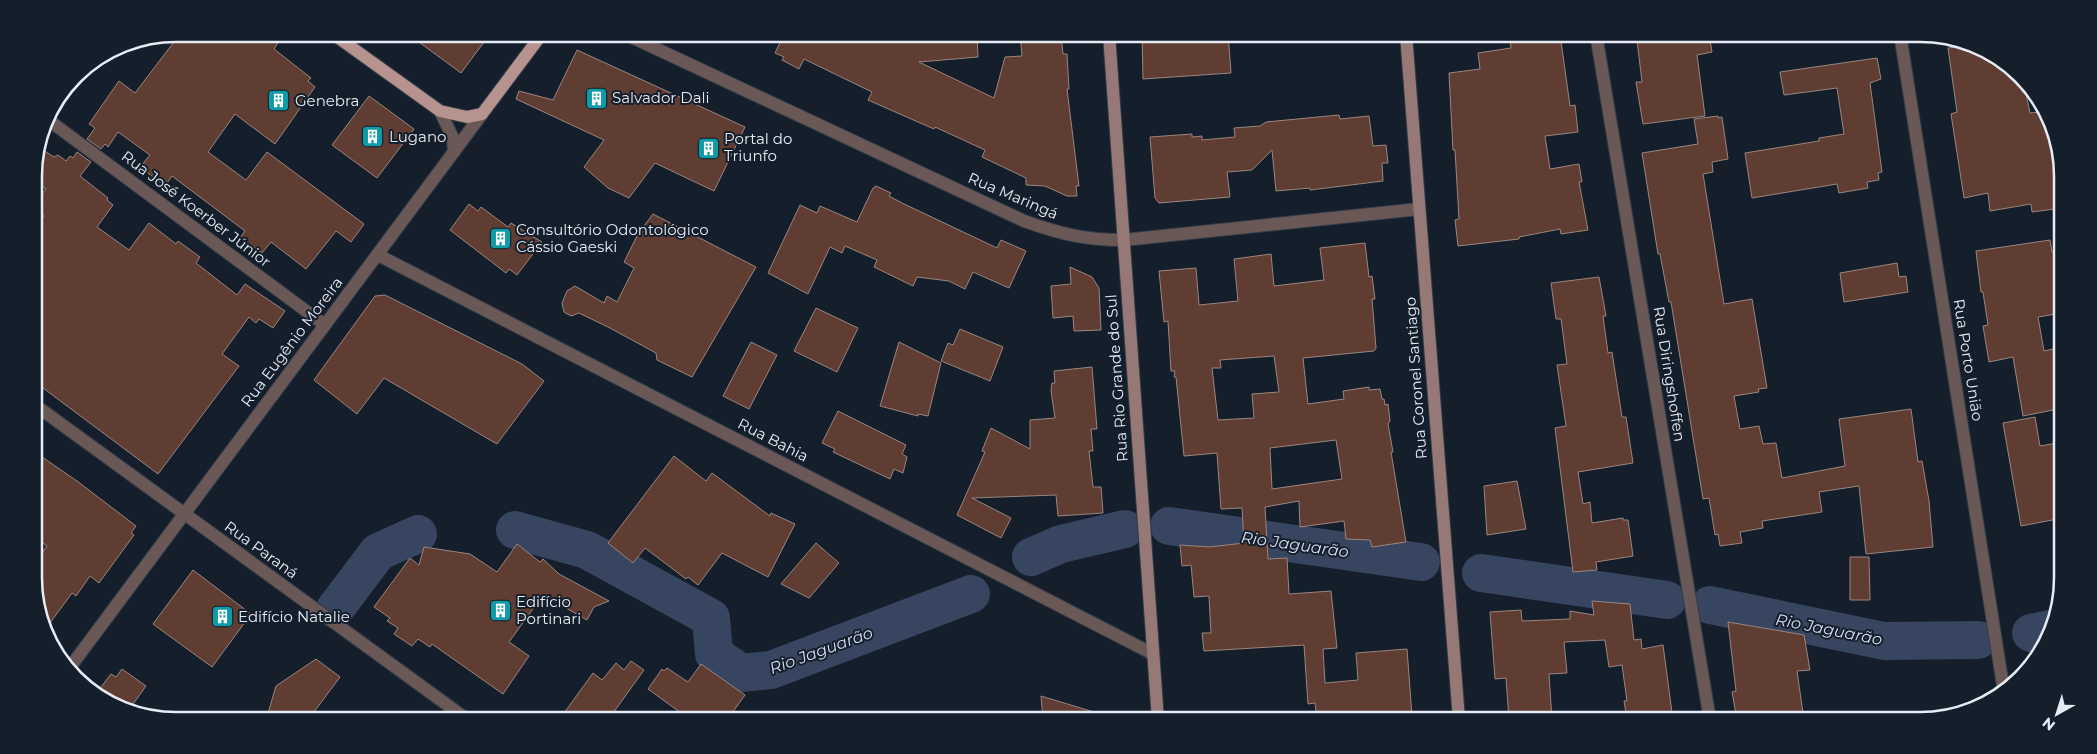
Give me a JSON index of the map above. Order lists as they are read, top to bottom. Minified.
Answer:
{"streets":{"main road":["Rua Eugênio Moreira","Rua Rio Grande do Sul","Rua Coronel Santiago"],"street":["Rua Maringá","Rua José Koerber Júnior","Rua Porto União","Rua Diringshoffen","Rua Bahia","Rua Paraná"]},"crossings":[["Rua Maringá","Rua Rio Grande do Sul"],["Rua Maringá","Rua Coronel Santiago"],["Rua José Koerber Júnior","Rua Eugênio Moreira"],["Rua Eugênio Moreira","Rua Bahia"],["Rua Eugênio Moreira","Rua Paraná"],["Rua Rio Grande do Sul","Rua Bahia"]],"water":["Rio Jaguarão"],"places":{"building":["Salvador Dali","Genebra","Lugano","Portal do Triunfo","Consultório Odontológico Cássio Gaeski","Edifício Portinari","Edifício Natalie"]},"north":"bottom left"}
